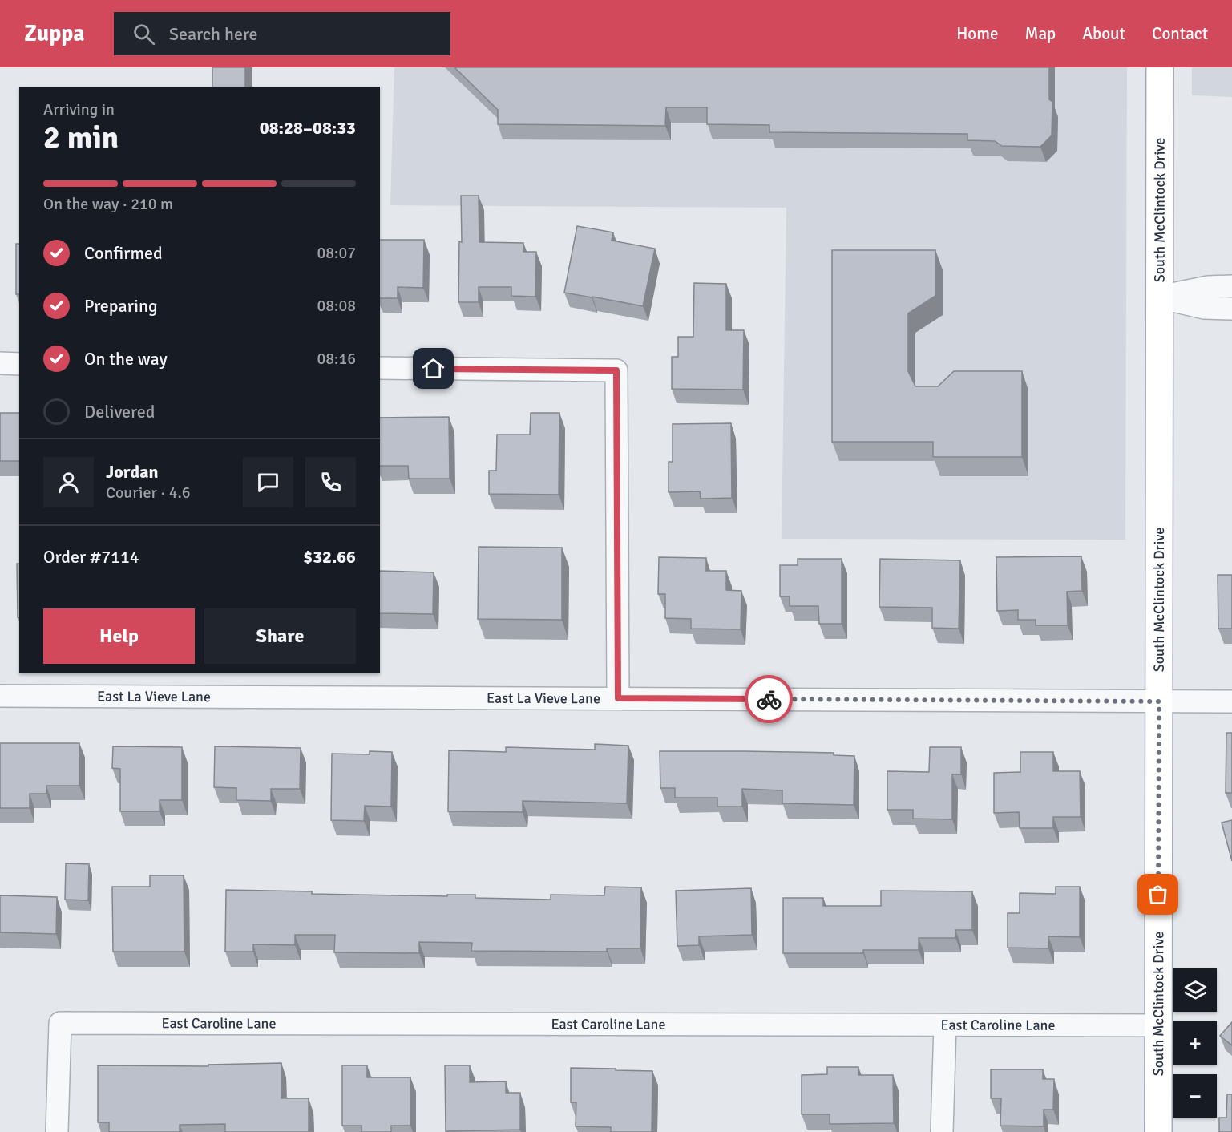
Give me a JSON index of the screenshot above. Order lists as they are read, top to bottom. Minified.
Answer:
{"streets":{"main road":["South McClintock Drive"],"street":["East La Vieve Lane","East Caroline Lane"]},"crossings":[["South McClintock Drive","East La Vieve Lane"],["South McClintock Drive","East Caroline Lane"]],"page":{"header":"Zuppa","search":"Search here","nav":["Home","Map","About","Contact"],"heading":["2 min","Arriving in","08:28–08:33"],"panel":["Jordan","Courier · 4.6","Order #7114","$32.66"],"bar":"On the way · 210 m","list":[["Confirmed","08:07"],["Preparing","08:08"],["On the way","08:16"],"Delivered"],"buttons":["Help","Share"],"map_buttons":["+","−"]}}
